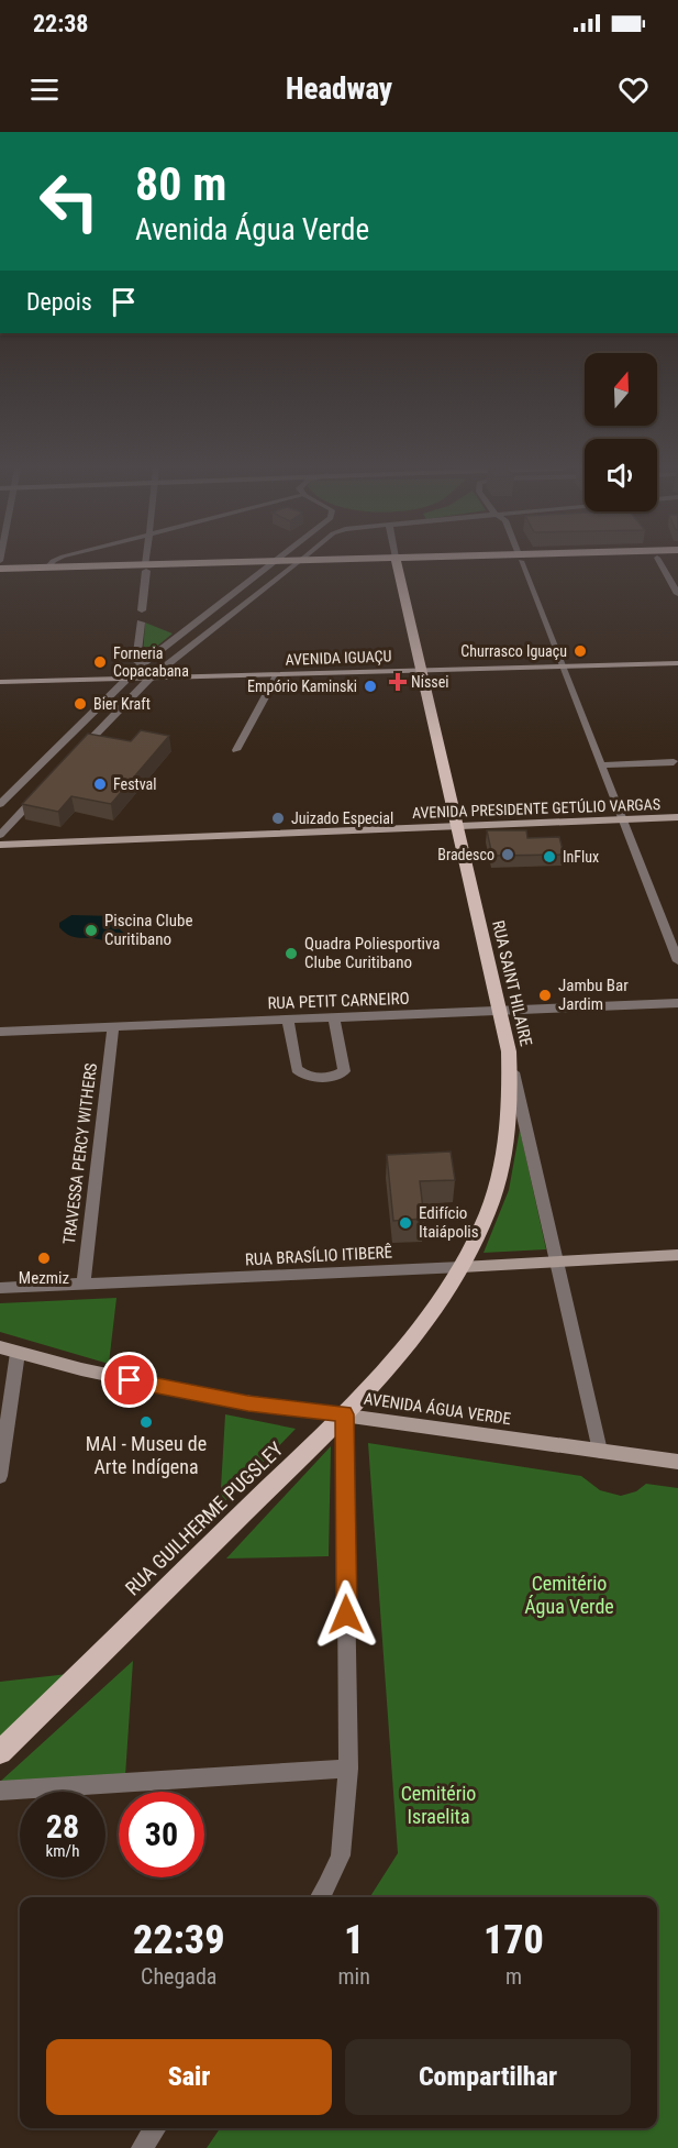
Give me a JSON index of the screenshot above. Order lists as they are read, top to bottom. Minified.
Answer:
{"streets":{"main road":["AVENIDA IGUAÇU","AVENIDA PRESIDENTE GETÚLIO VARGAS","RUA SAINT HILAIRE","RUA BRASÍLIO ITIBERÊ","AVENIDA ÁGUA VERDE","RUA GUILHERME PUGSLEY"],"street":["RUA PETIT CARNEIRO","TRAVESSA PERCY WITHERS"]},"crossings":[["AVENIDA IGUAÇU","RUA SAINT HILAIRE"],["AVENIDA PRESIDENTE GETÚLIO VARGAS","RUA SAINT HILAIRE"],["RUA SAINT HILAIRE","RUA PETIT CARNEIRO"],["RUA SAINT HILAIRE","RUA BRASÍLIO ITIBERÊ"],["RUA SAINT HILAIRE","AVENIDA ÁGUA VERDE"],["RUA SAINT HILAIRE","RUA GUILHERME PUGSLEY"],["RUA PETIT CARNEIRO","TRAVESSA PERCY WITHERS"],["TRAVESSA PERCY WITHERS","RUA BRASÍLIO ITIBERÊ"],["RUA BRASÍLIO ITIBERÊ","RUA GUILHERME PUGSLEY"],["AVENIDA ÁGUA VERDE","RUA GUILHERME PUGSLEY"]],"parks":["Cemitério Água Verde","Cemitério Israelita"],"places":{"other":["Churrasco Iguaçu","Forneria Copacabana","Empório Kaminski","Bier Kraft","Festval","Juizado Especial","Bradesco","InFlux","Piscina Clube Curitibano","Quadra Poliesportiva Clube Curitibano","Jambu Bar Jardim","Edifício Itaiápolis","Mezmiz","MAI - Museu de Arte Indígena"],"health":["Nissei"]},"north":"top","page":{"status":"22:38","header":"Headway","turn":["80 m","Avenida Água Verde"],"then":"Depois","speed":"28 km/h","limit":"30","eta":["22:39","Chegada","1","min","170","m"],"buttons":["Sair","Compartilhar"]}}
